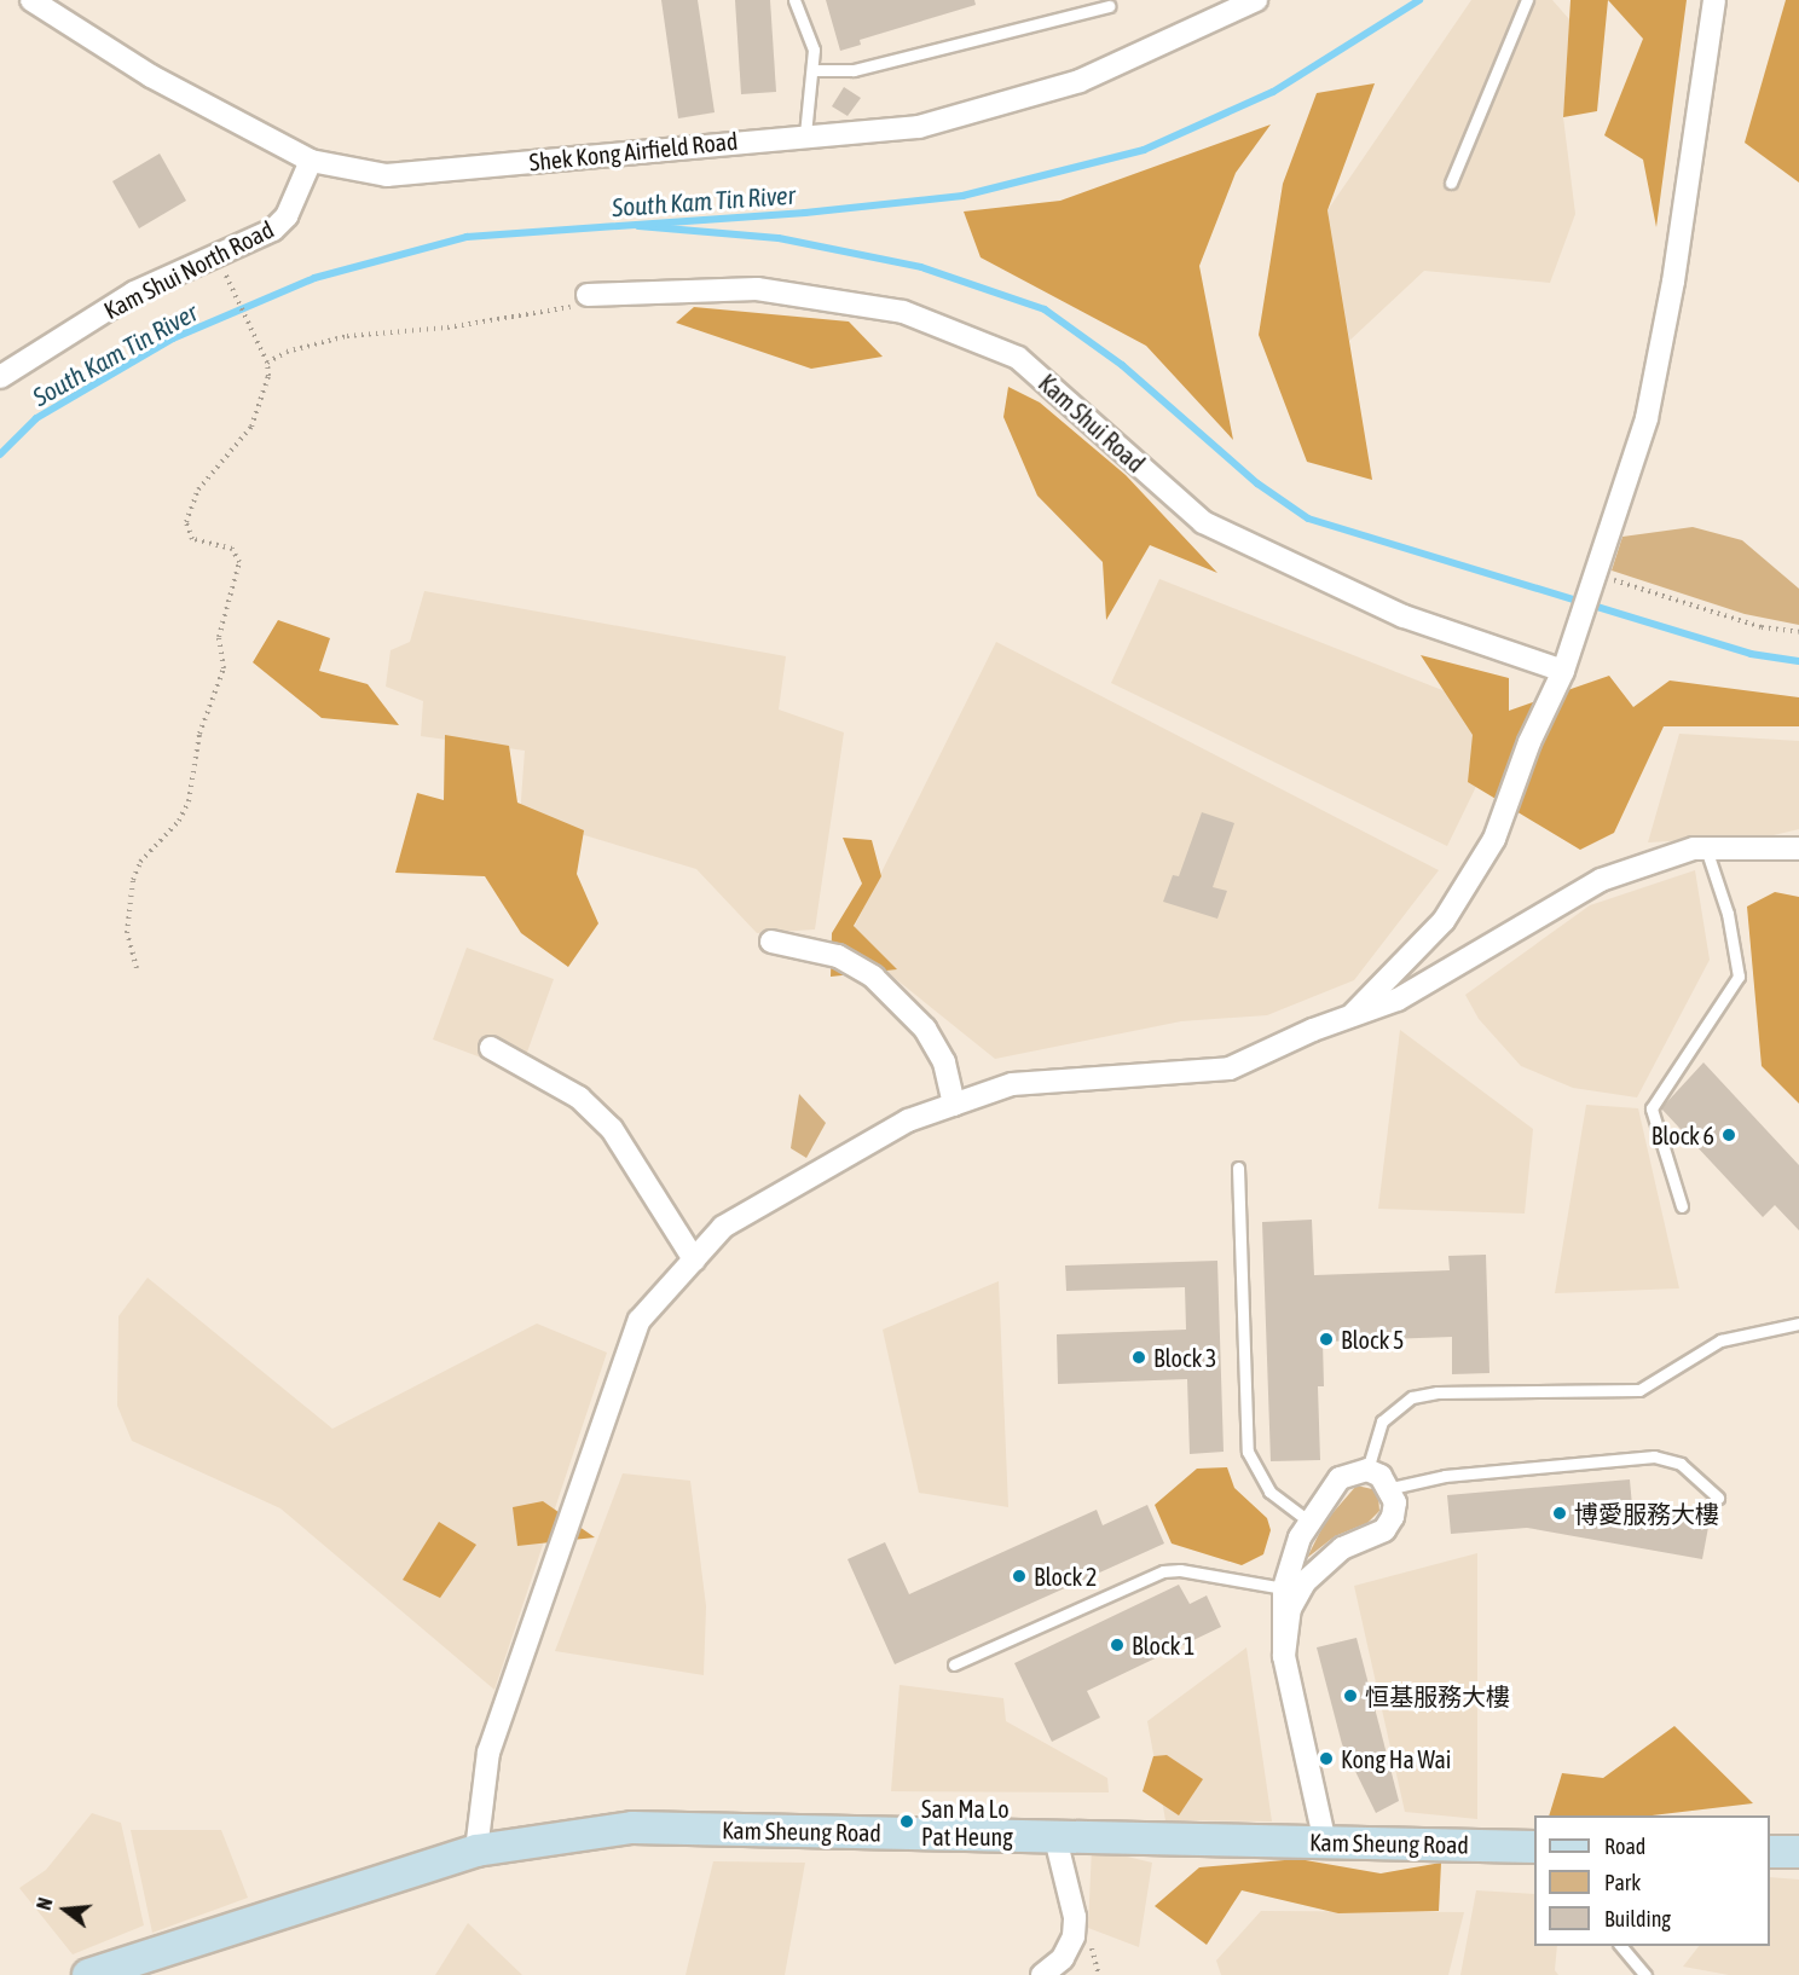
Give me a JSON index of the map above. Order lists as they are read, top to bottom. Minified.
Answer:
{"streets":{"main road":["Kam Sheung Road"],"street":["Shek Kong Airfield Road","Kam Shui North Road","Kam Shui Road"]},"crossings":[["Shek Kong Airfield Road","Kam Shui North Road"]],"water":["South Kam Tin River"],"places":["Block 6","Block 5","Block 3","博愛服務大樓","Block 2","Block 1","恒基服務大樓","Kong Ha Wai","San Ma Lo Pat Heung"],"legend":["Road","Park","Building"],"north":"left"}
